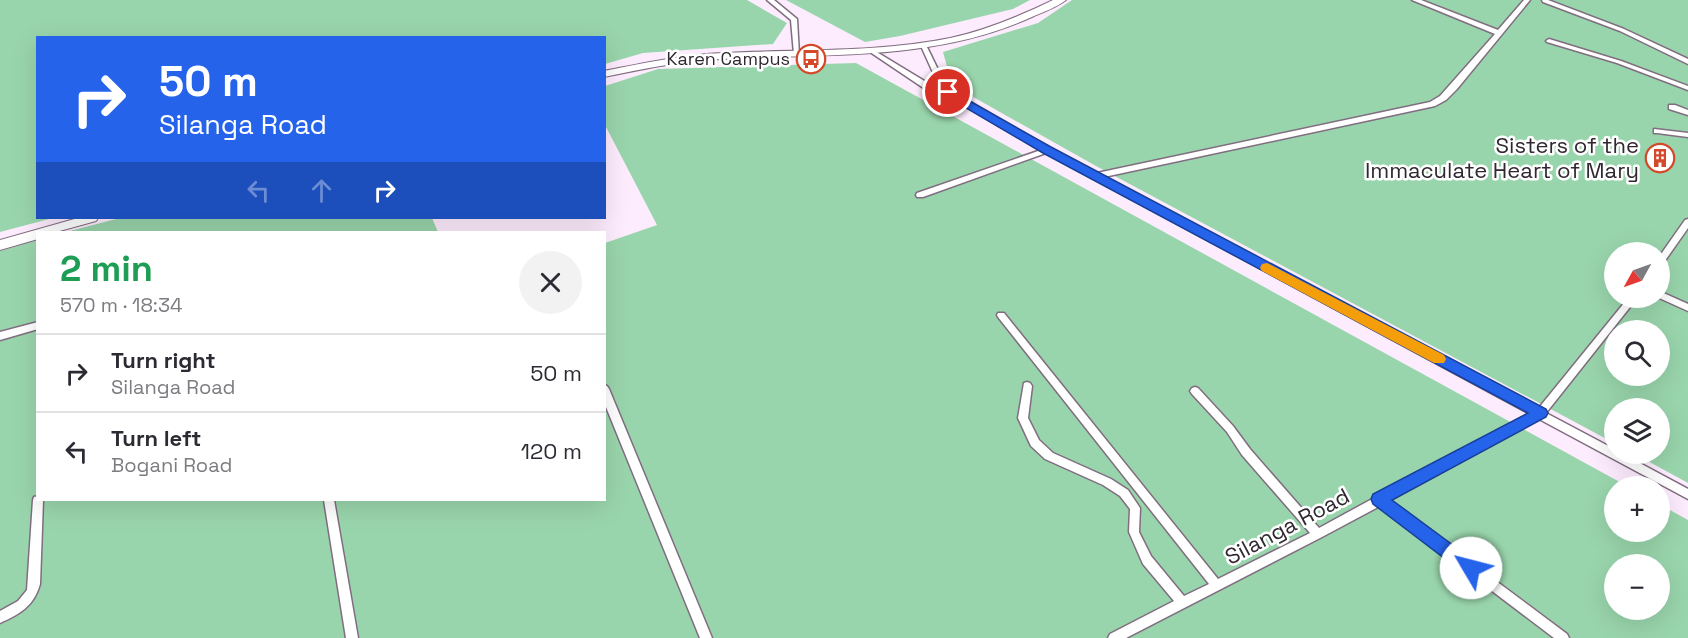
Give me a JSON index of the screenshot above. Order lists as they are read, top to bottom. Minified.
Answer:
{"streets":{"street":["Silanga Road"]},"places":{"bus stop":["Karen Campus"],"building":["Sisters of the Immaculate Heart of Mary"]},"north":"bottom left","page":{"turn":["50 m","Silanga Road"],"heading":["2 min","570 m · 18:34"],"map_buttons":["+","−"],"list":[{"name":"Turn right","note":"Silanga Road","value":"50 m"},{"name":"Turn left","note":"Bogani Road","value":"120 m"}]}}
